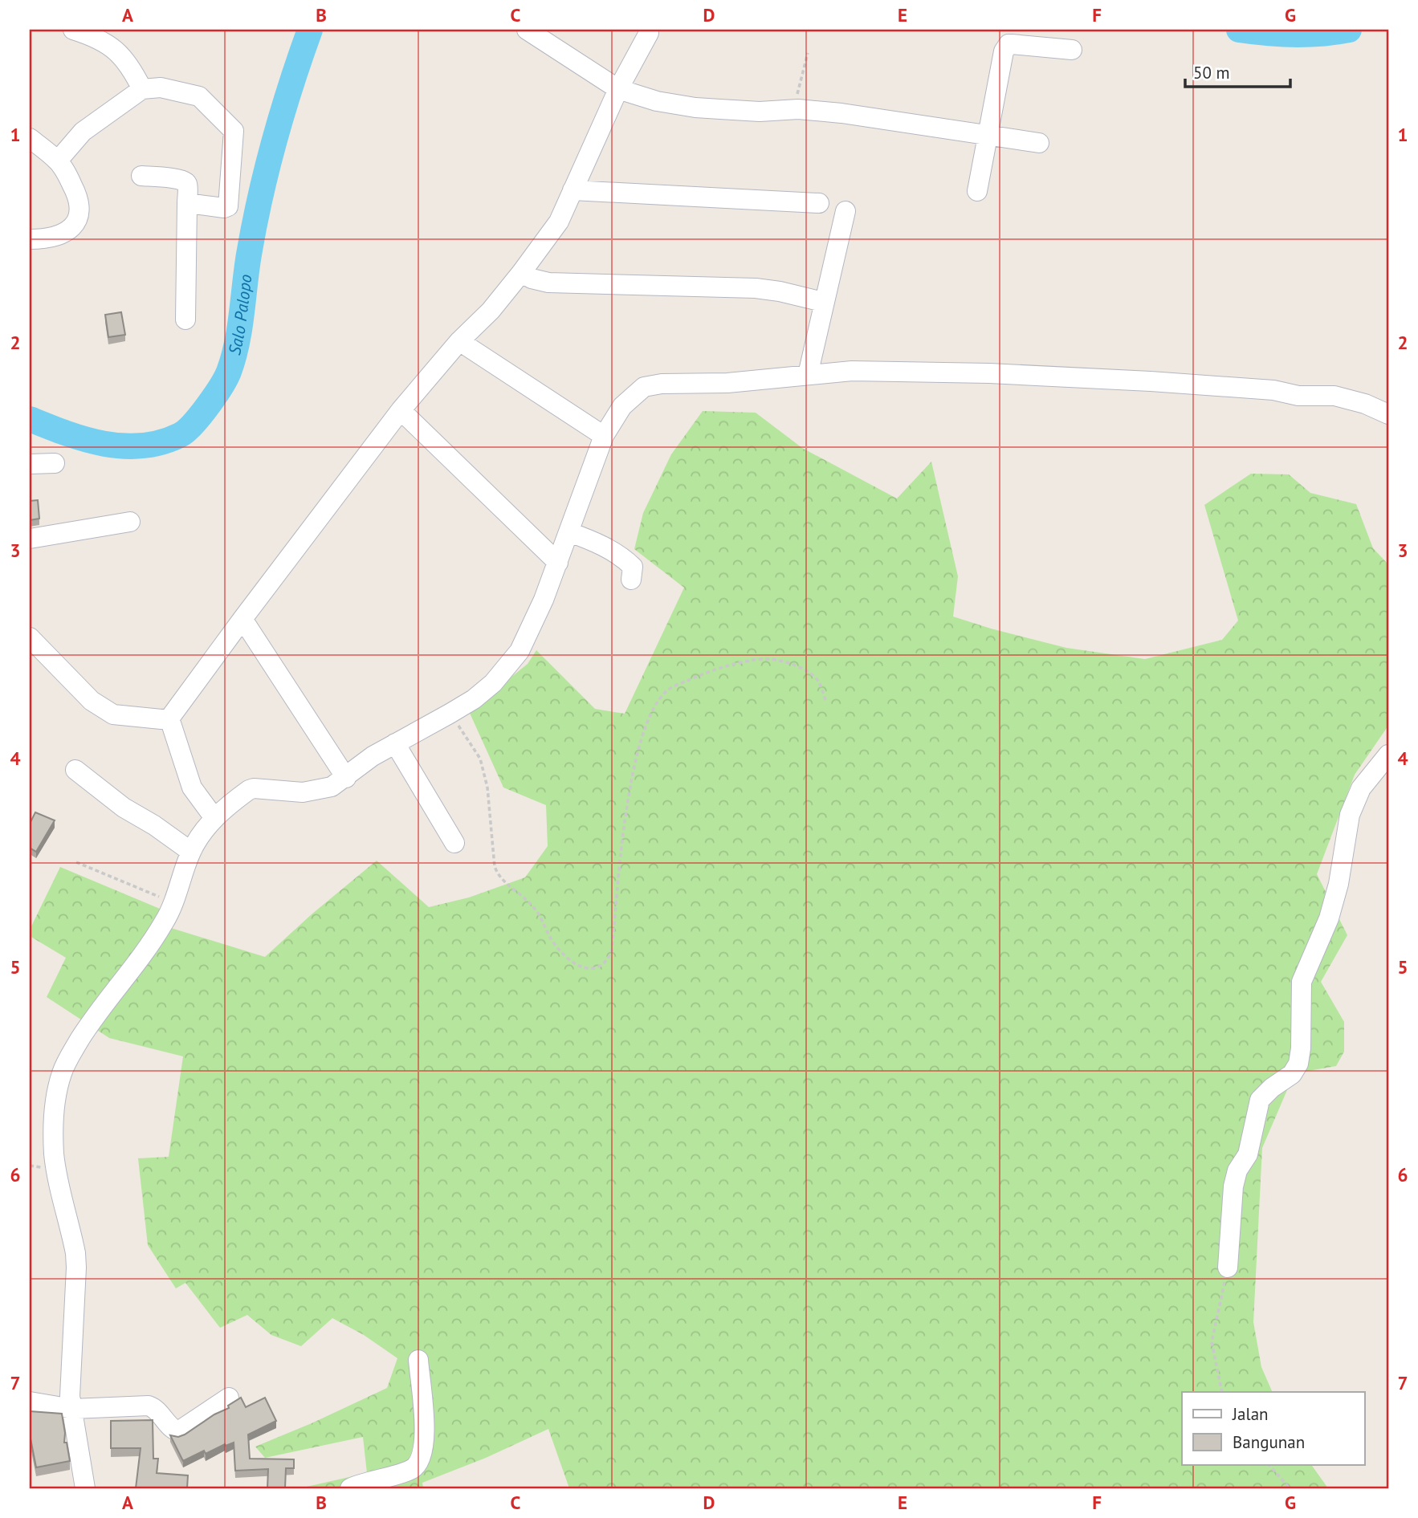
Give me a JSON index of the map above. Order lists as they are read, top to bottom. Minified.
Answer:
{"water":["Salo Palopo"],"legend":["Jalan","Bangunan"],"scale_bar":"50 m","grid":{"columns":["A","B","C","D","E","F","G"],"rows":["1","2","3","4","5","6","7"]}}
